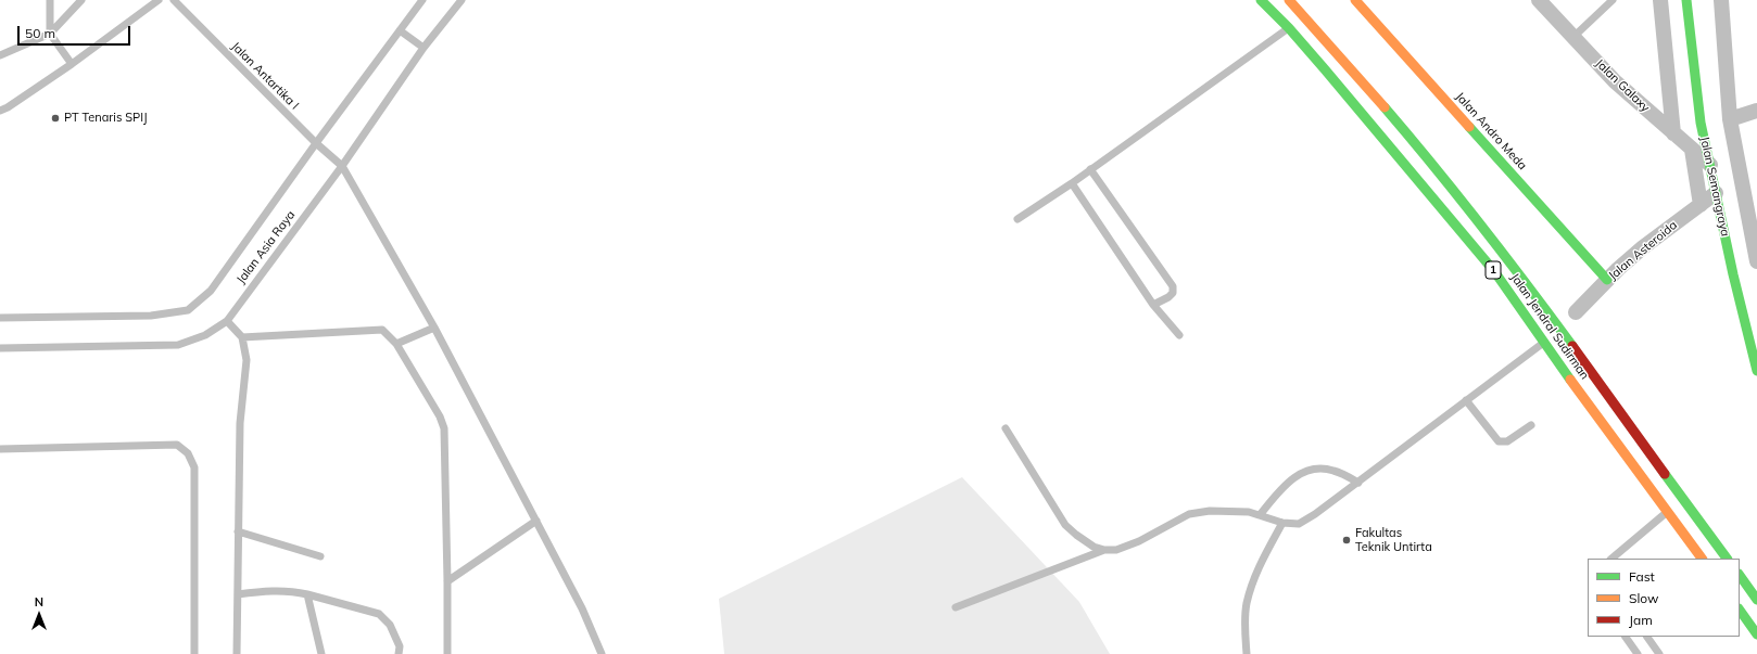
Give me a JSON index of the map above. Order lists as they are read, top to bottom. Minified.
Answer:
{"streets":{"main road":["Jalan Andro Meda","Jalan Semangraya","1","Jalan Jendral Sudirman"],"street":["Jalan Galaxy","Jalan Asteroida"],"lane":["Jalan Antartika I","Jalan Asia Raya"]},"crossings":[["Jalan Antartika I","Jalan Asia Raya"],["Jalan Galaxy","Jalan Semangraya"],["Jalan Andro Meda","Jalan Asteroida"],["Jalan Semangraya","Jalan Asteroida"]],"places":["PT Tenaris SPIJ","Fakultas Teknik Untirta"],"legend":["Fast","Slow","Jam"],"scale_bar":"50 m","north":"top"}
